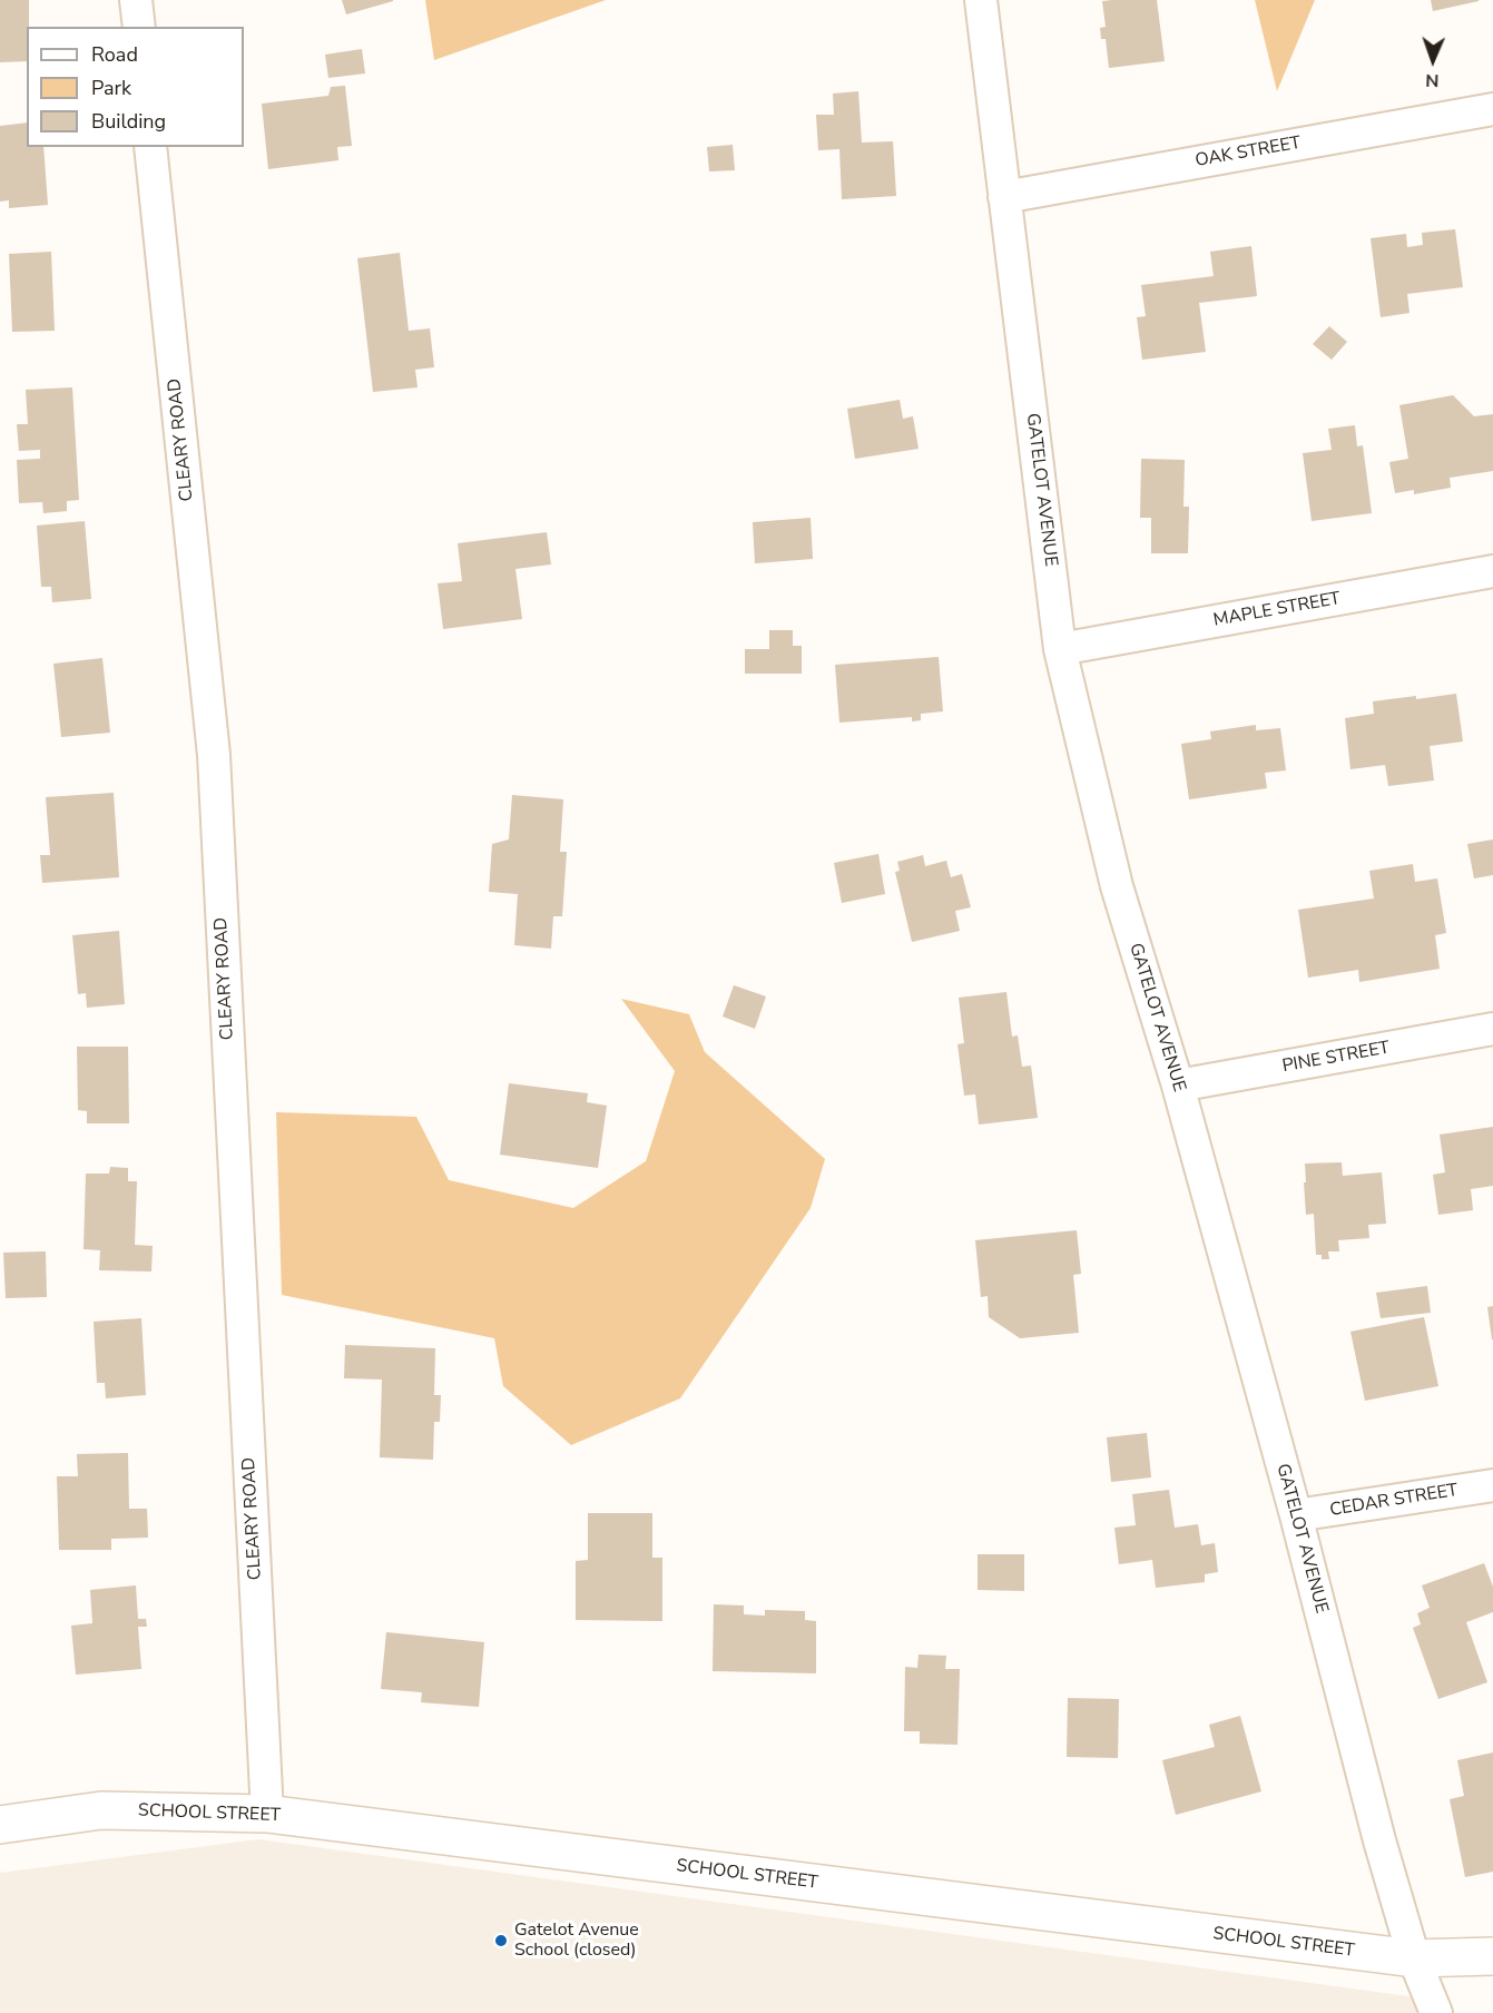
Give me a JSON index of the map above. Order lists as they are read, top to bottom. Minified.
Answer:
{"streets":{"street":["OAK STREET","CLEARY ROAD","GATELOT AVENUE","MAPLE STREET","PINE STREET","CEDAR STREET","SCHOOL STREET"]},"crossings":[["OAK STREET","GATELOT AVENUE"],["CLEARY ROAD","SCHOOL STREET"],["GATELOT AVENUE","MAPLE STREET"],["GATELOT AVENUE","PINE STREET"],["GATELOT AVENUE","CEDAR STREET"],["GATELOT AVENUE","SCHOOL STREET"]],"places":["Gatelot Avenue School (closed)"],"legend":["Road","Park","Building"],"north":"bottom"}
